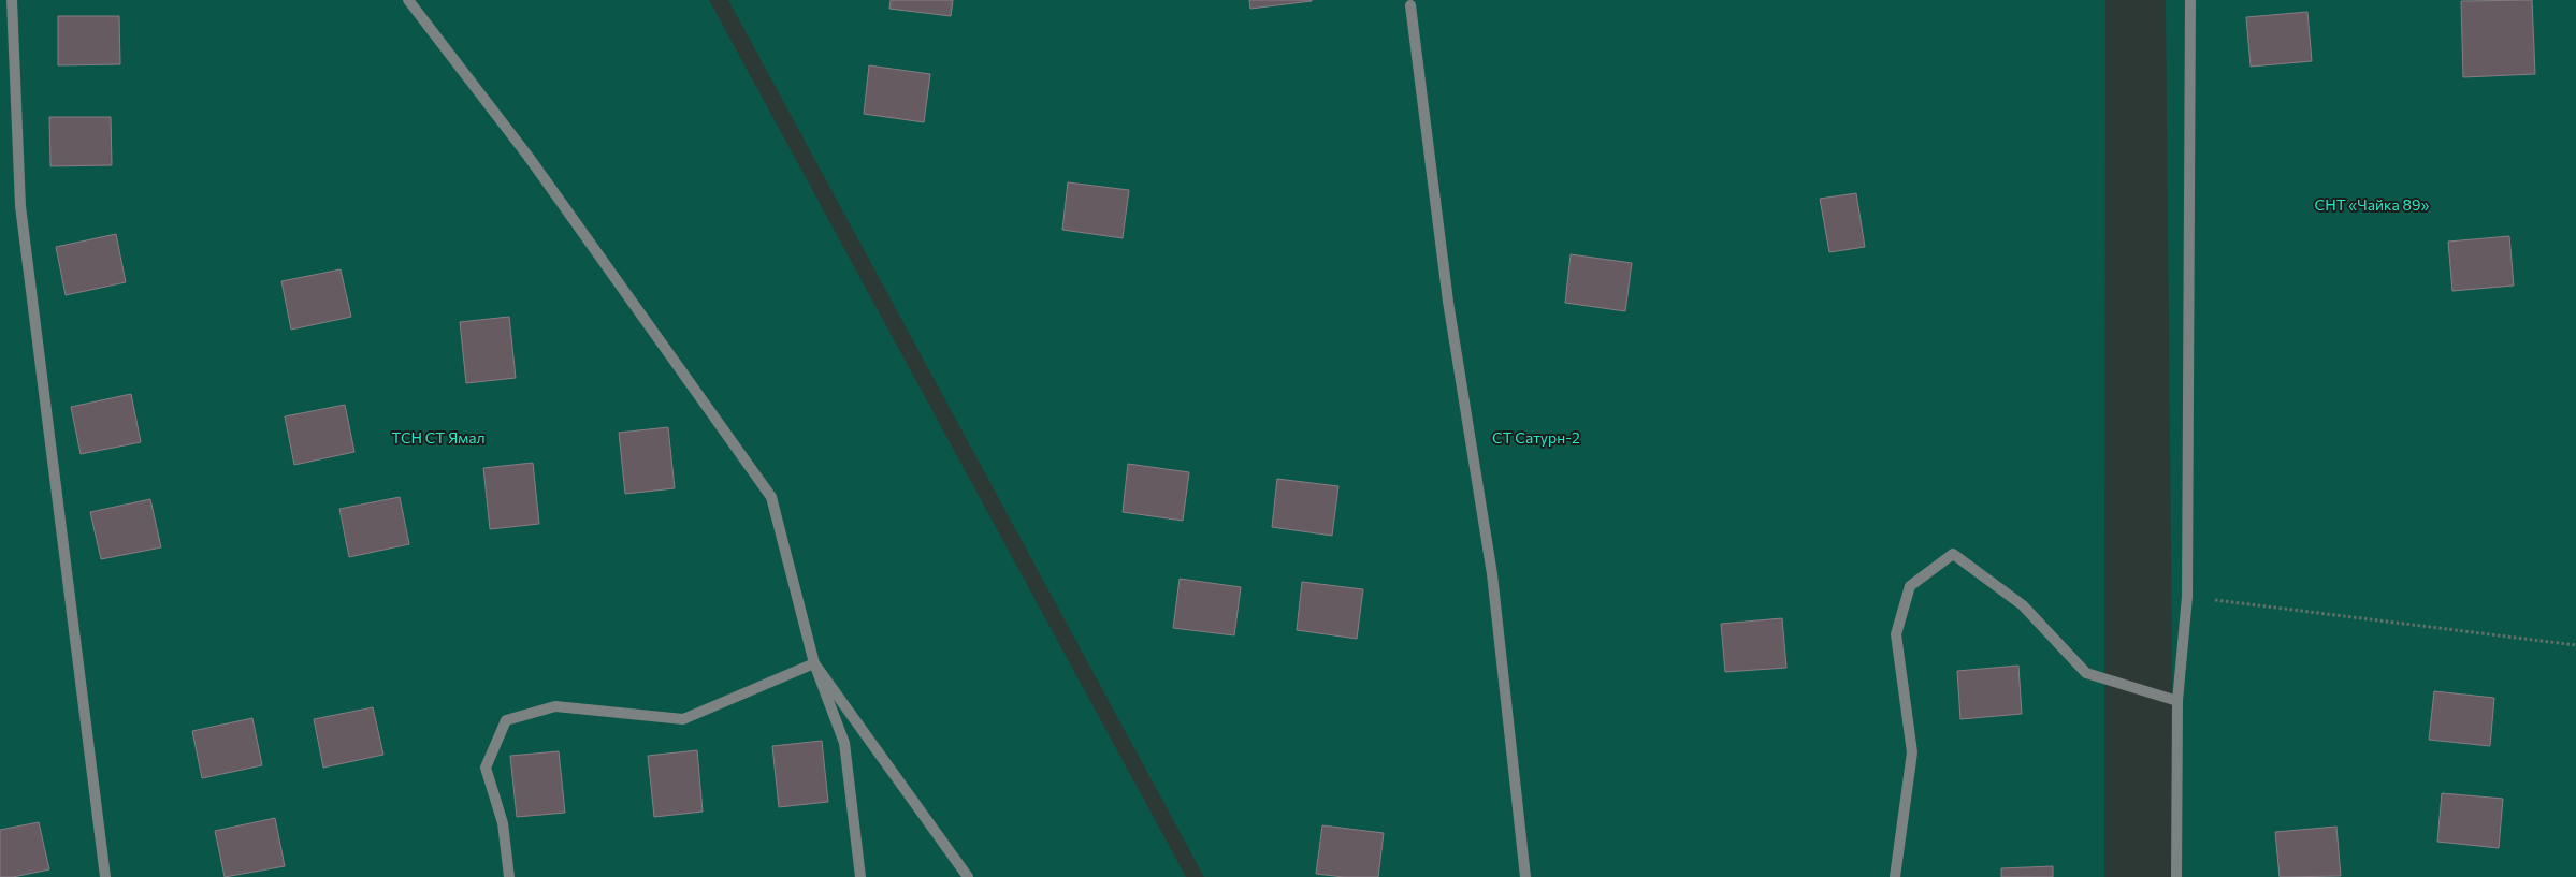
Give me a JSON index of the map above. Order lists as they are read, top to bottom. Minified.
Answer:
{"parks":["СНТ «Чайка 89»","ТСН СТ Ямал","СТ Сатурн-2"]}
